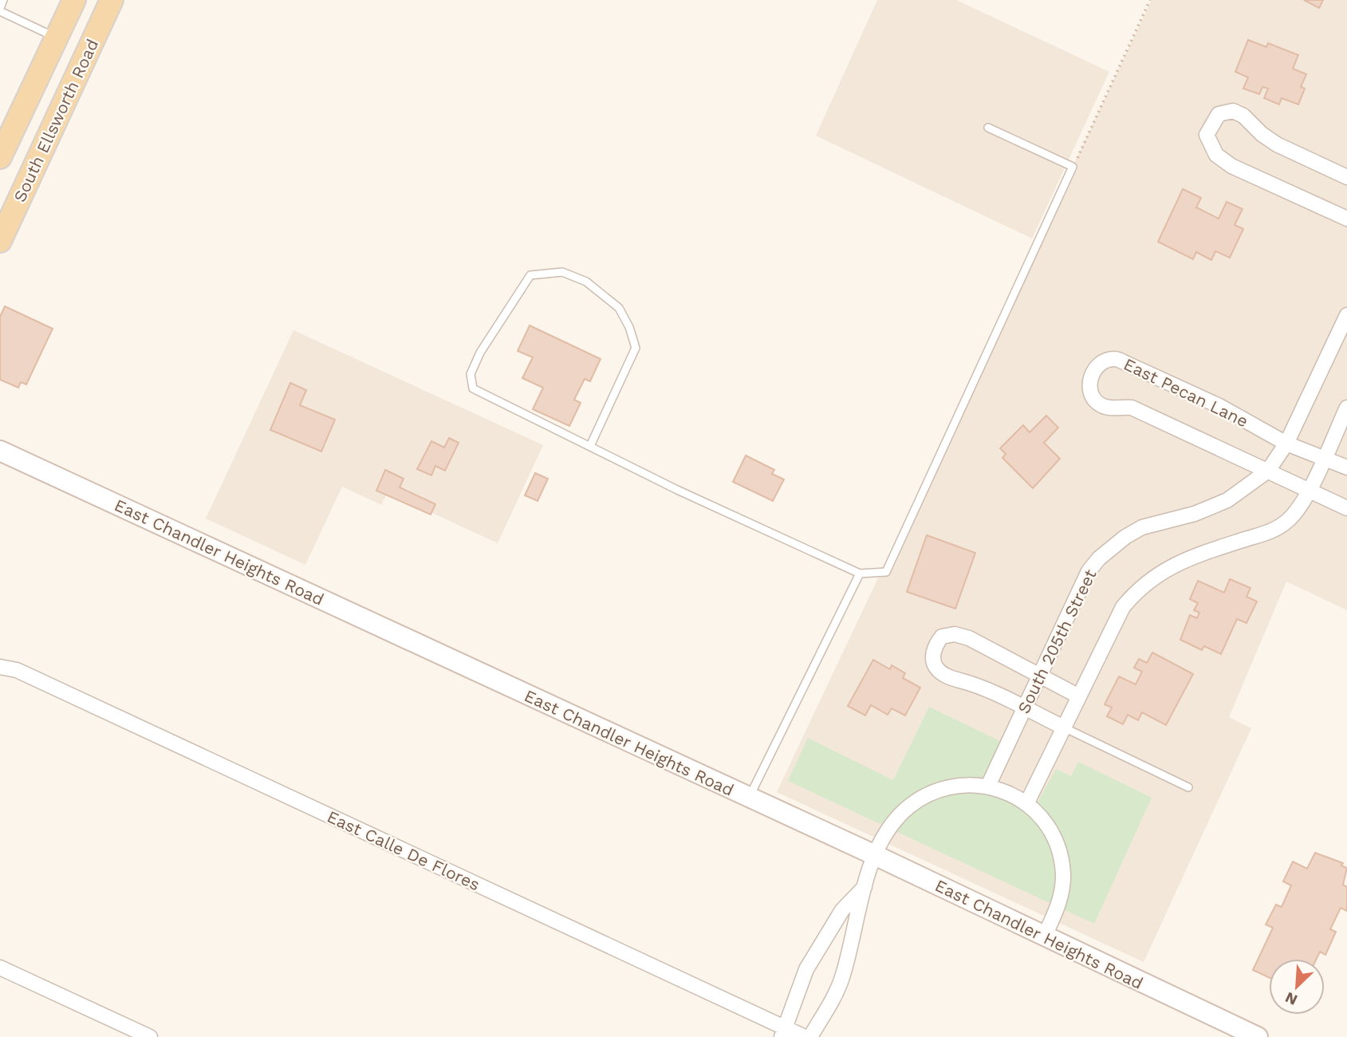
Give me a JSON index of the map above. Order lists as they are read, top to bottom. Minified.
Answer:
{"streets":{"main road":["South Ellsworth Road","East Chandler Heights Road"],"street":["East Pecan Lane","South 205th Street","East Calle De Flores"]},"crossings":[["East Pecan Lane","South 205th Street"]],"north":"bottom left"}
